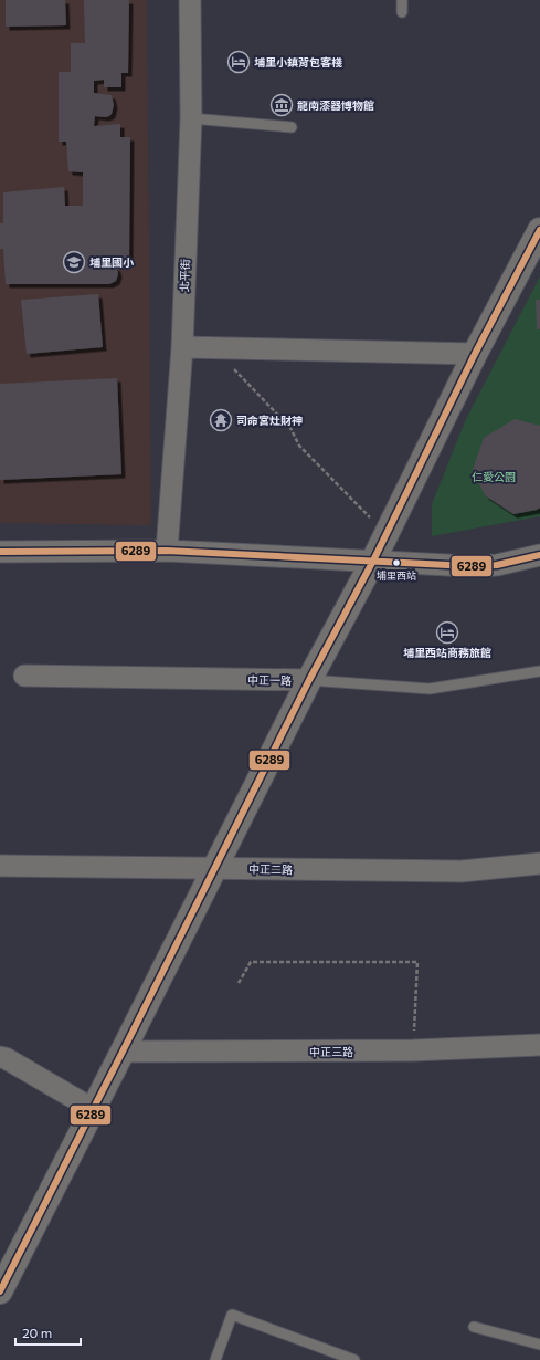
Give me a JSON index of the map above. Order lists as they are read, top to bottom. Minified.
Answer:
{"streets":{"street":["北平街","中正一路","中正二路","中正三路"]},"parks":["仁愛公園"],"places":{"hotel":["埔里小鎮背包客棧","埔里西站商務旅館"],"museum":["龍南漆器博物館"],"school or university":["埔里國小"],"temple":["司命宮灶財神"],"other":["埔里西站"]},"lines":["transit line 6289"],"scale_bar":"20 m"}
